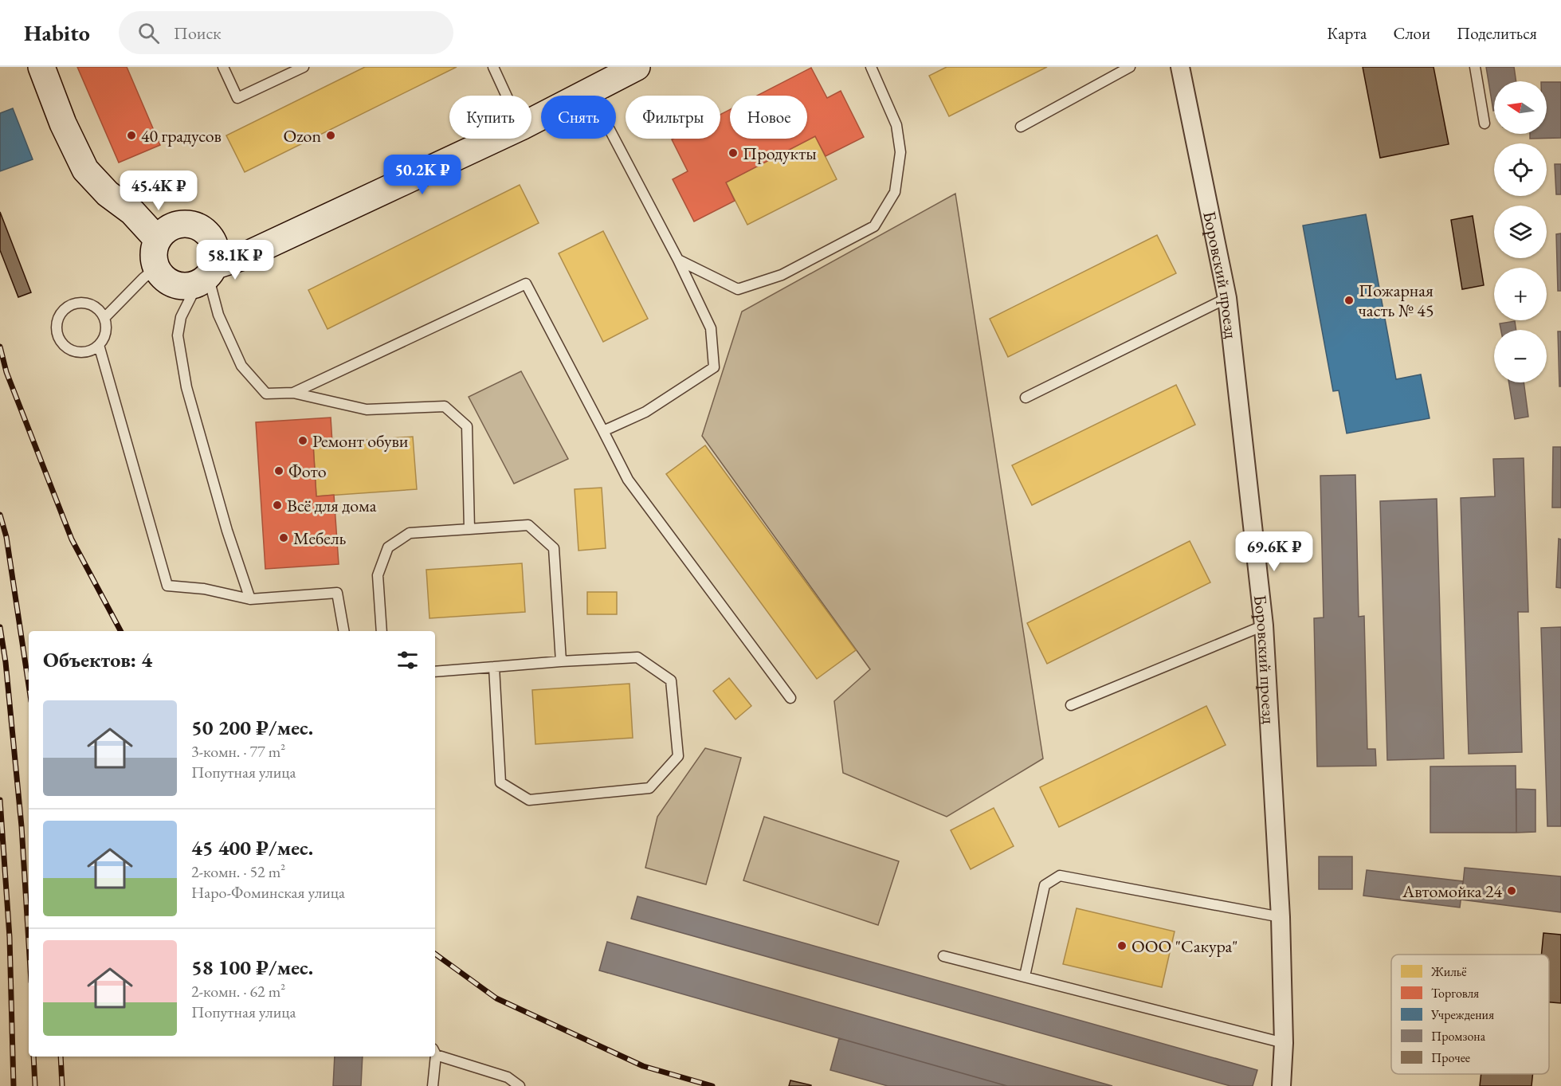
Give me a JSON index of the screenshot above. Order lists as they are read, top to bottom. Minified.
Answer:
{"streets":{"street":["Боровский проезд"]},"places":["40 градусов","Ozon","Продукты","Пожарная часть № 45","Ремонт обуви","Фото","Всё для дома","Мебель","Автомойка 24","ООО \"Сакура\""],"legend":["Жильё","Торговля","Учреждения","Промзона","Прочее"],"north":"left","page":{"header":"Habito","search":"Поиск","nav":["Карта","Слои","Поделиться"],"map_buttons":["+","−"],"chip":["Купить","Снять","Фильтры","Новое"],"price":["50.2K ₽","45.4K ₽","58.1K ₽","69.6K ₽"],"heading":"Объектов: 4","list":[{"name":"50 200 ₽/мес.","note":"3-комн. · 77 m² · Попутная улица"},{"name":"45 400 ₽/мес.","note":"2-комн. · 52 m² · Наро-Фоминская улица"},{"name":"58 100 ₽/мес.","note":"2-комн. · 62 m² · Попутная улица"}]}}
